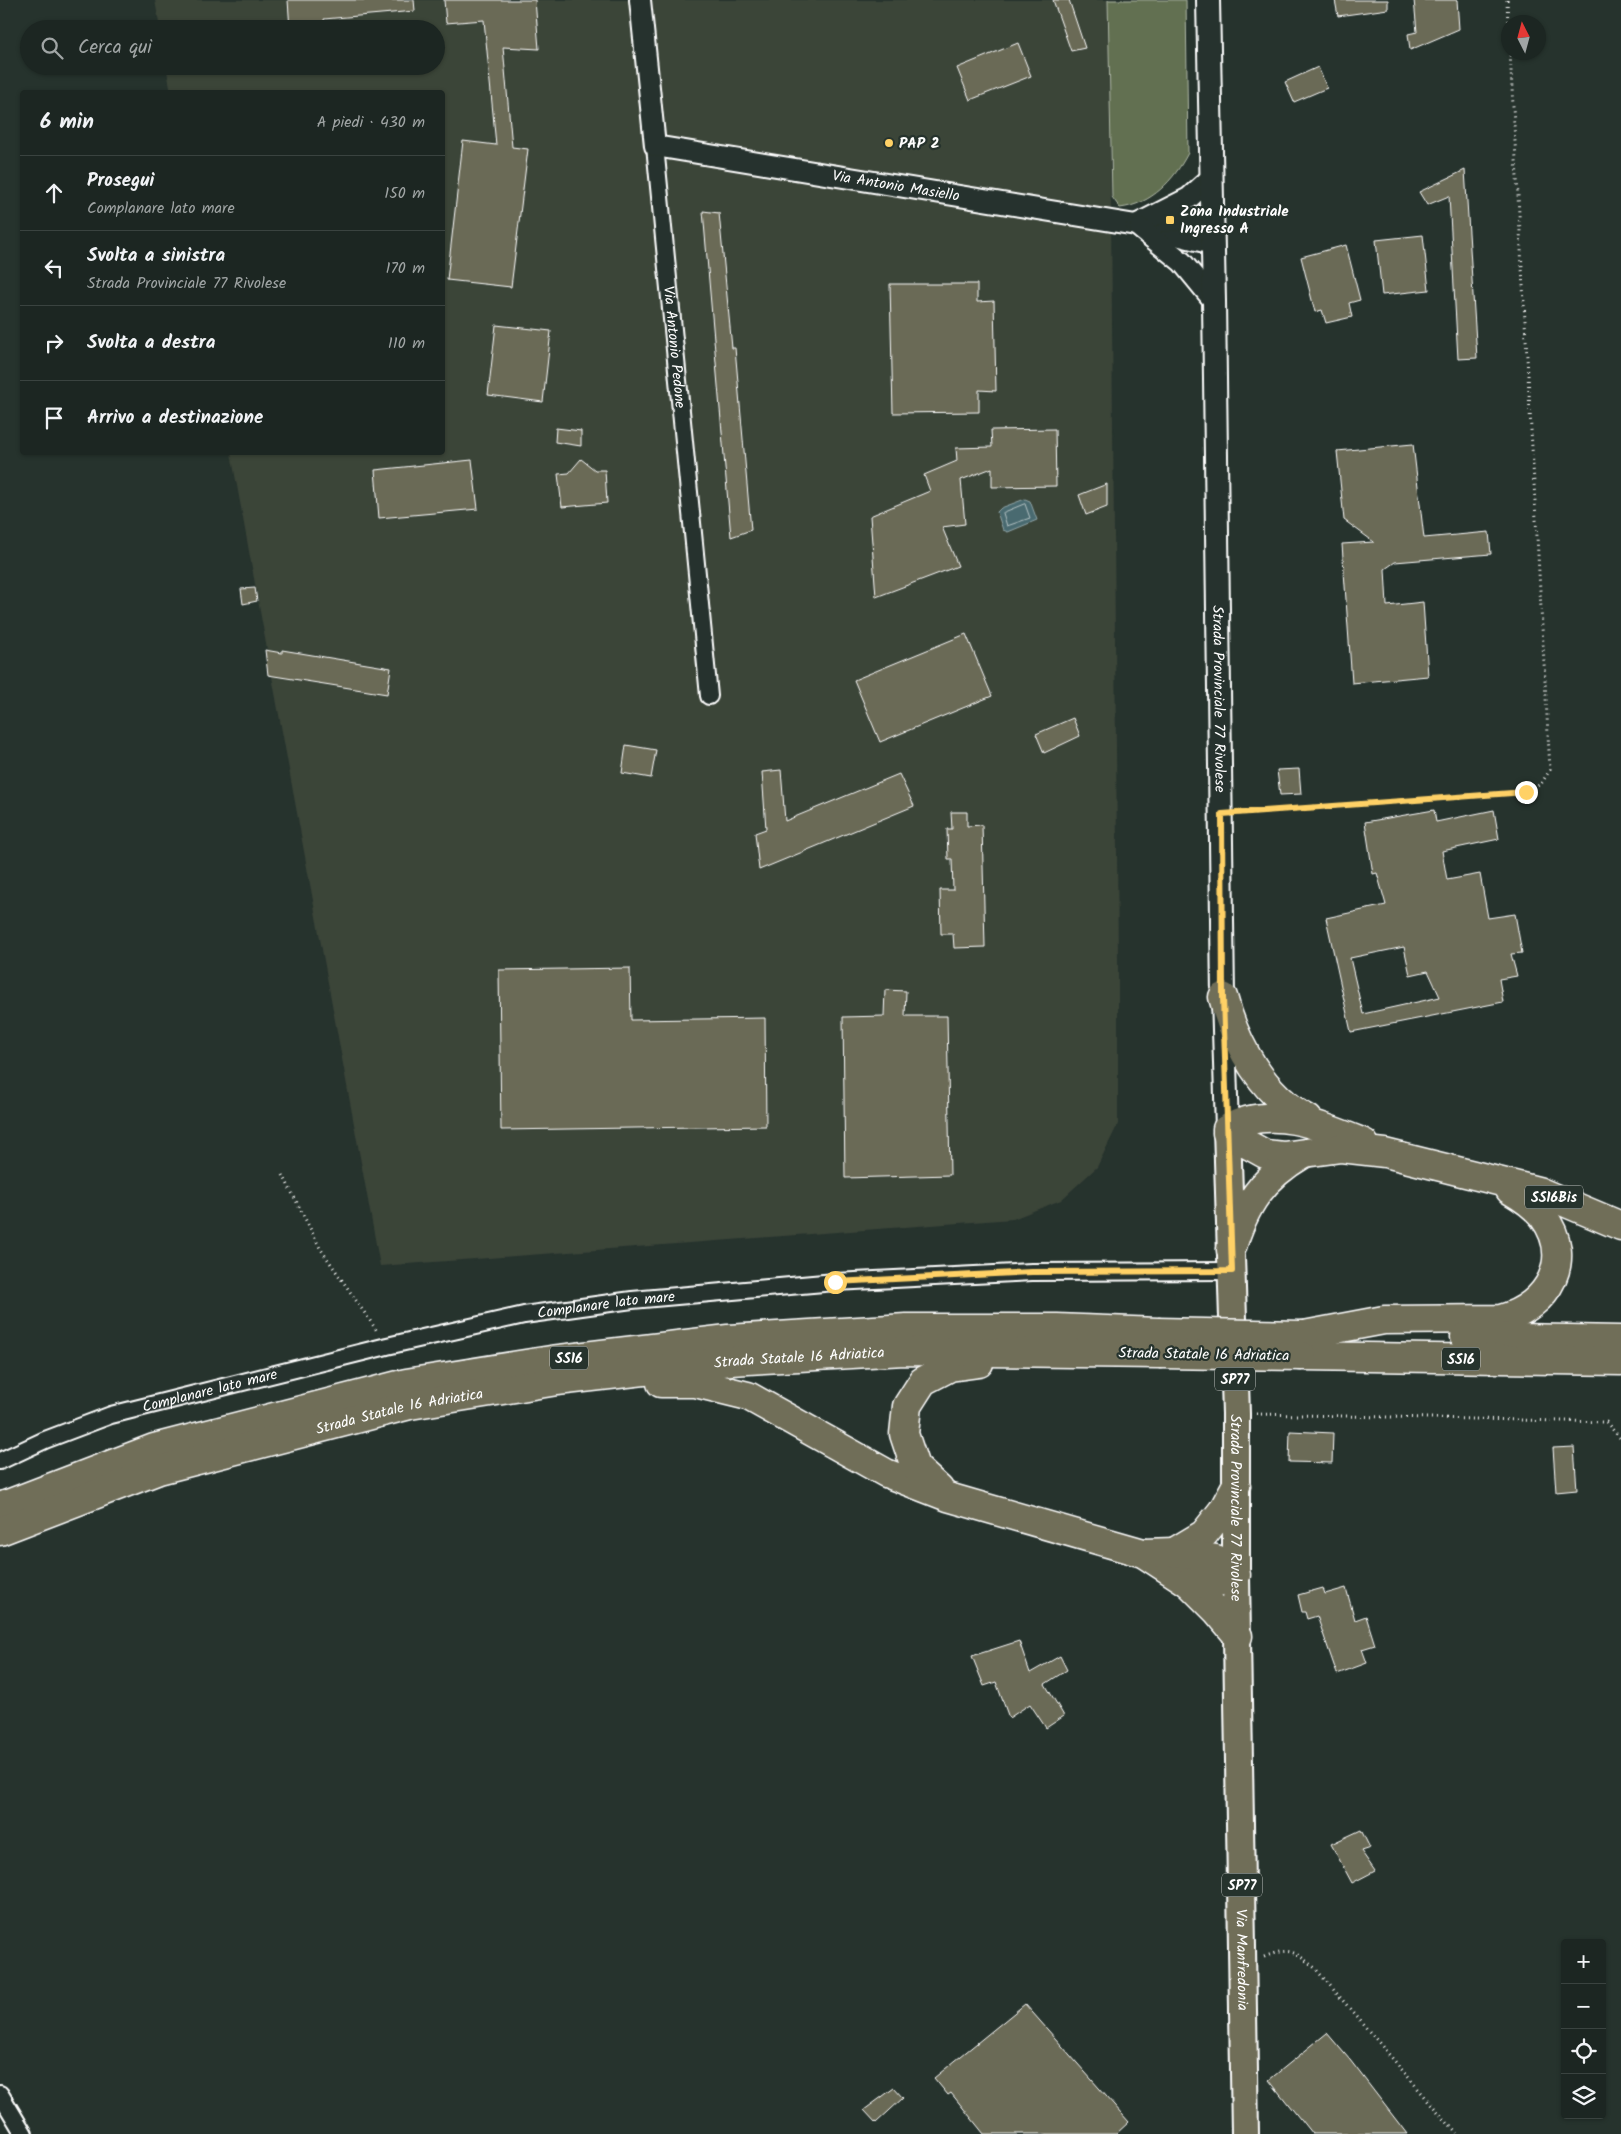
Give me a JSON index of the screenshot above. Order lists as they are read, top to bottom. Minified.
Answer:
{"streets":{"highway":["SS16Bis","Strada Statale 16 Adriatica","SS16"],"main road":["Strada Provinciale 77 Rivolese","SP77","Via Manfredonia"],"street":["Via Antonio Masiello","Via Antonio Pedone","Complanare lato mare"]},"crossings":[["Via Antonio Masiello","Via Antonio Pedone"],["Strada Provinciale 77 Rivolese","Complanare lato mare"],["Strada Provinciale 77 Rivolese","Via Manfredonia"]],"places":{"other":["PAP 2"],"transit":["Zona Industriale Ingresso A"]},"north":"top","page":{"search":"Cerca qui","heading":["6 min","A piedi · 430 m"],"list":[["Prosegui","Complanare lato mare","150 m"],["Svolta a sinistra","Strada Provinciale 77 Rivolese","170 m"],["Svolta a destra","110 m"],"Arrivo a destinazione"],"map_buttons":["+","−"]}}
